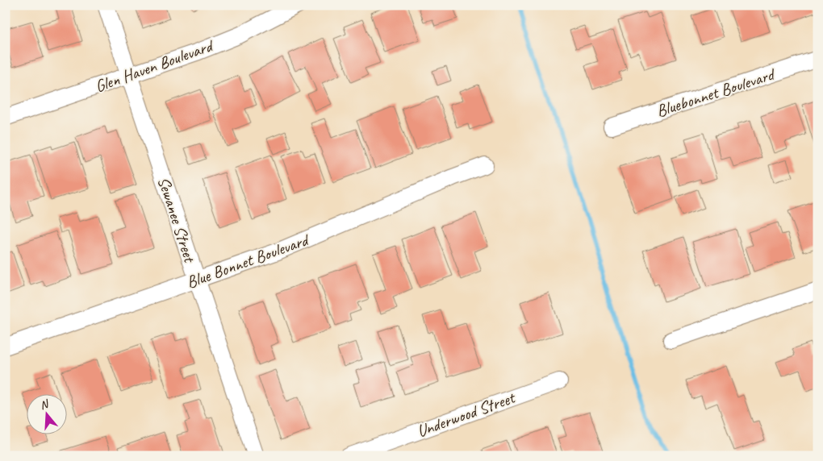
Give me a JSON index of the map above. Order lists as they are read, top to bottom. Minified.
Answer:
{"streets":{"street":["Glen Haven Boulevard","Bluebonnet Boulevard","Sewanee Street","Blue Bonnet Boulevard","Underwood Street"]},"crossings":[["Glen Haven Boulevard","Sewanee Street"],["Sewanee Street","Blue Bonnet Boulevard"]],"north":"top"}
